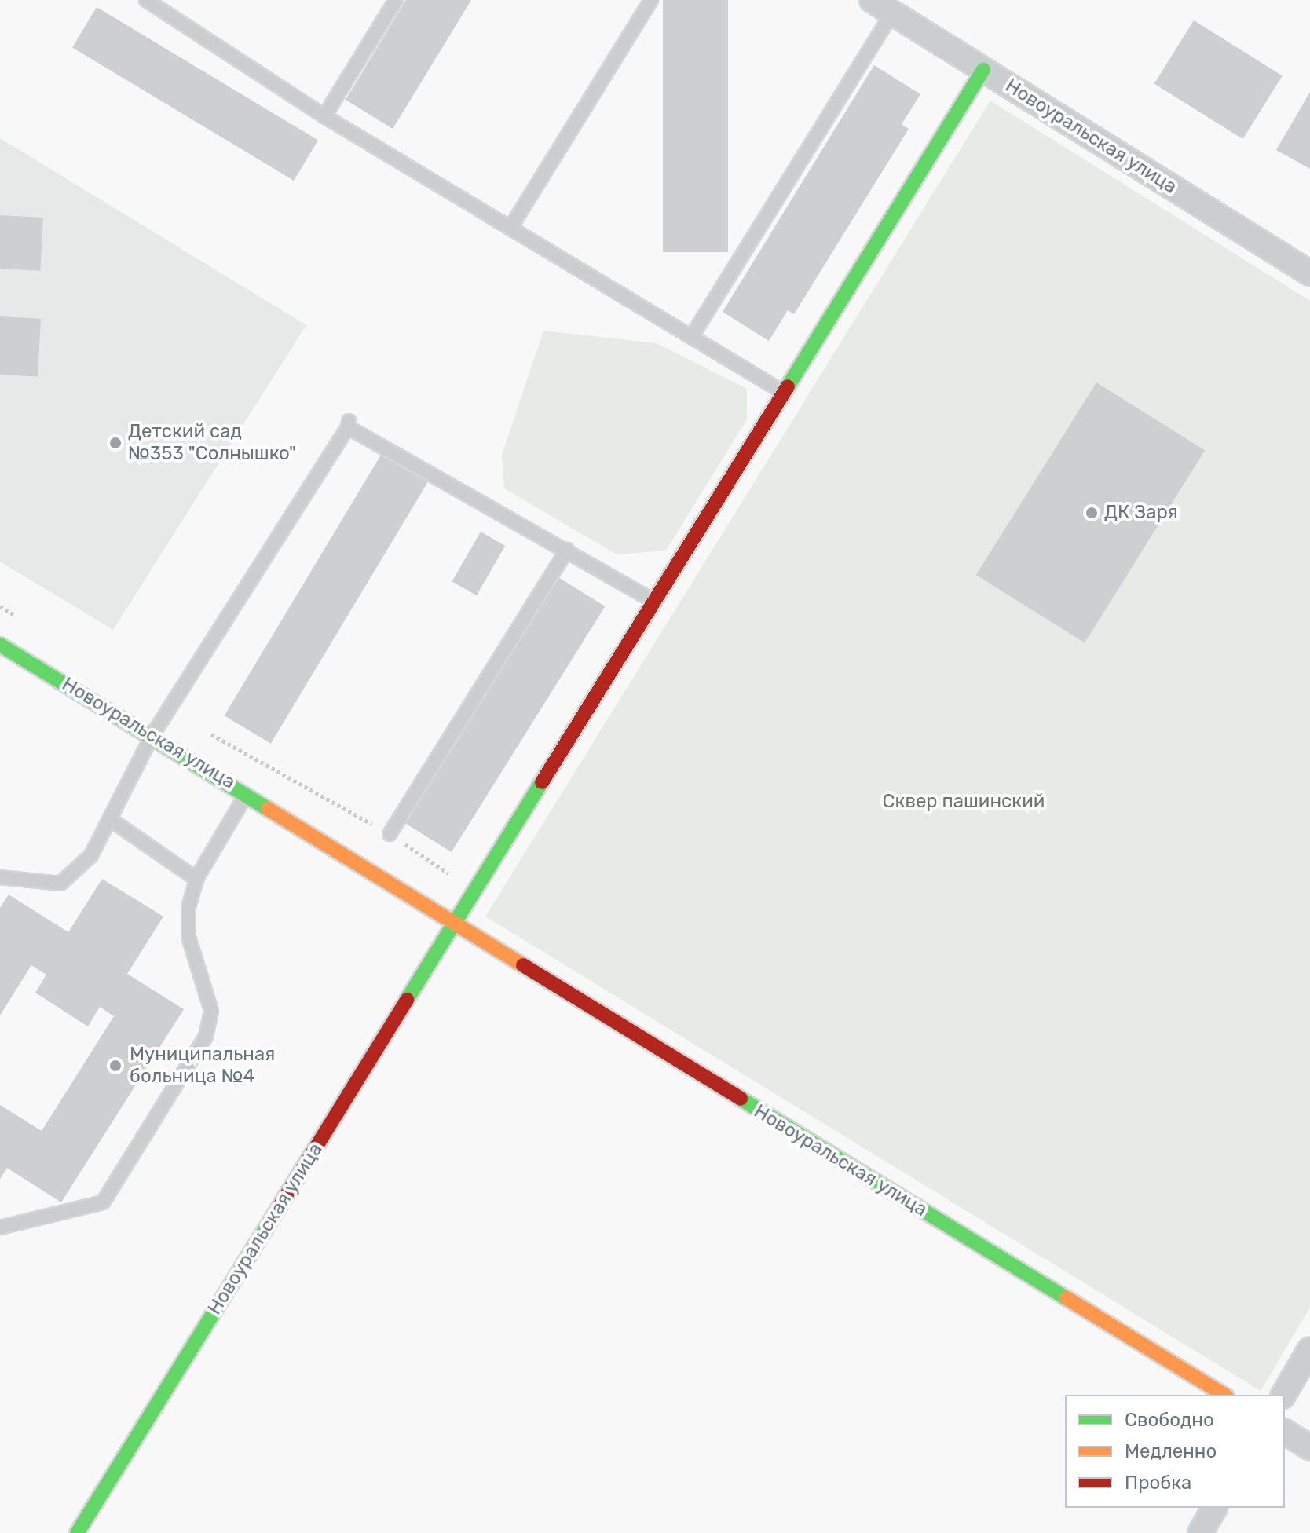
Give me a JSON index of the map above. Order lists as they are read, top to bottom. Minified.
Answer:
{"streets":{"street":["Новоуральская улица"]},"parks":["Сквер пашинский"],"places":["Детский сад №353 \"Солнышко\"","ДК Заря","Муниципальная больница №4"],"legend":["Свободно","Медленно","Пробка"]}
